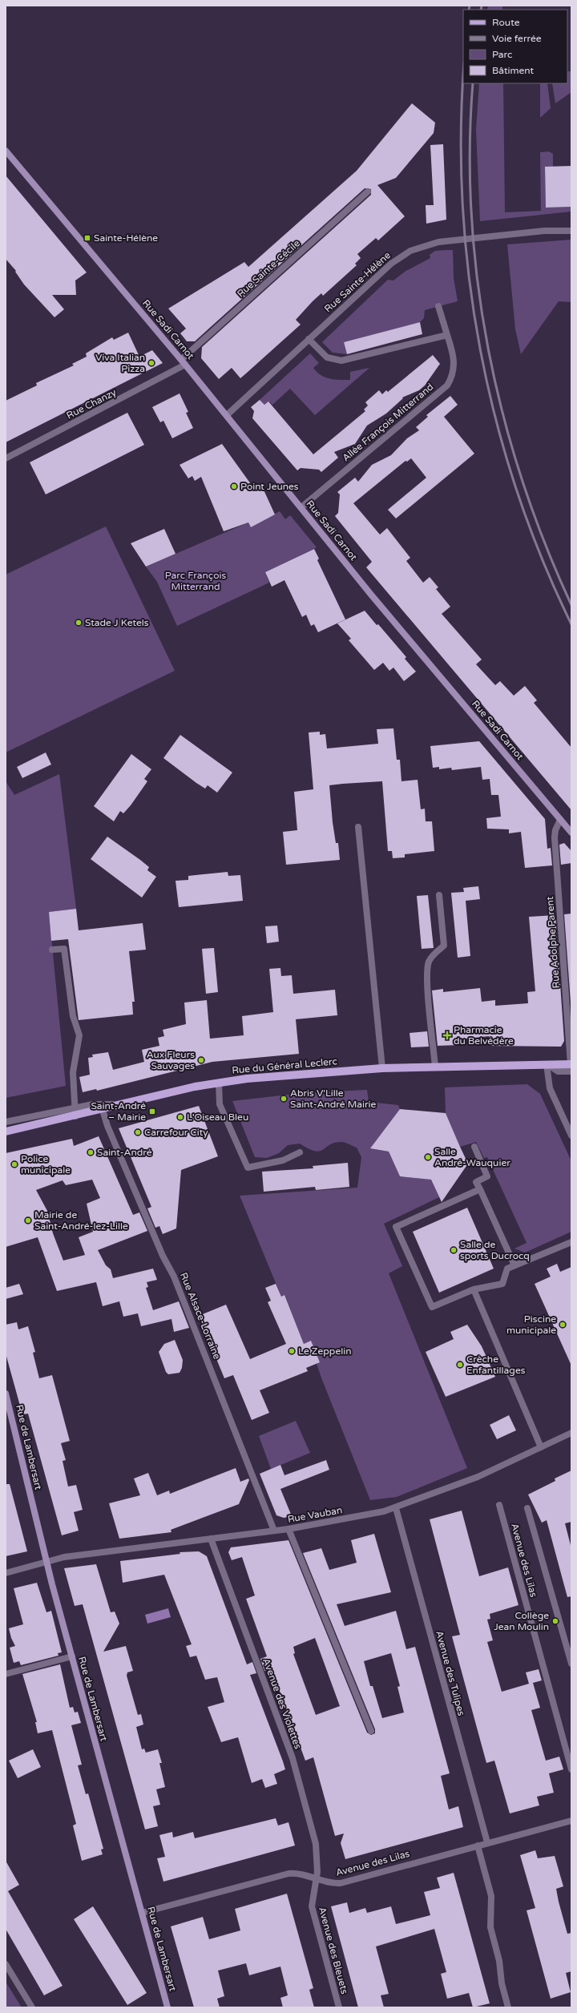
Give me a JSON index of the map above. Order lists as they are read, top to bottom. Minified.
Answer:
{"streets":{"main road":["Rue du Général Leclerc"],"street":["Rue Sainte-Cécile","Rue Sainte-Hélène","Rue Sadi Carnot","Rue Chanzy","Allée François Mitterrand","Rue Adolphe Parent","Rue Alsace-Lorraine","Rue de Lambersart","Rue Vauban","Avenue des Lilas","Avenue des Tulipes","Avenue des Violettes","Avenue des Bleuets"]},"crossings":[["Rue Sainte-Cécile","Rue Sadi Carnot"],["Rue Sainte-Cécile","Rue Chanzy"],["Rue Sainte-Hélène","Rue Sadi Carnot"],["Rue Sadi Carnot","Rue Chanzy"],["Rue Sadi Carnot","Allée François Mitterrand"],["Rue Sadi Carnot","Rue Adolphe Parent"],["Rue Adolphe Parent","Rue du Général Leclerc"],["Rue du Général Leclerc","Rue Alsace-Lorraine"],["Rue Alsace-Lorraine","Rue Vauban"],["Rue de Lambersart","Rue Vauban"],["Rue de Lambersart","Avenue des Lilas"],["Rue Vauban","Avenue des Tulipes"],["Rue Vauban","Avenue des Violettes"],["Avenue des Lilas","Avenue des Tulipes"],["Avenue des Lilas","Avenue des Violettes"],["Avenue des Lilas","Avenue des Bleuets"],["Avenue des Violettes","Avenue des Bleuets"]],"parks":["Parc François Mitterrand"],"places":{"transit":["Sainte-Hélène","Saint-André – Mairie"],"other":["Viva Italian Pizza","Point Jeunes","Stade J Ketels","Aux Fleurs Sauvages","Abris V'Lille Saint-André Mairie","L'Oiseau Bleu","Carrefour City","Saint-André","Salle André-Wauquier","Police municipale","Mairie de Saint-André-lez-Lille","Salle de sports Ducrocq","Piscine municipale","Le Zeppelin","Crèche Enfantillages","Collège Jean Moulin"],"health":["Pharmacie du Belvédère"]},"legend":["Route","Voie ferrée","Parc","Bâtiment"]}
